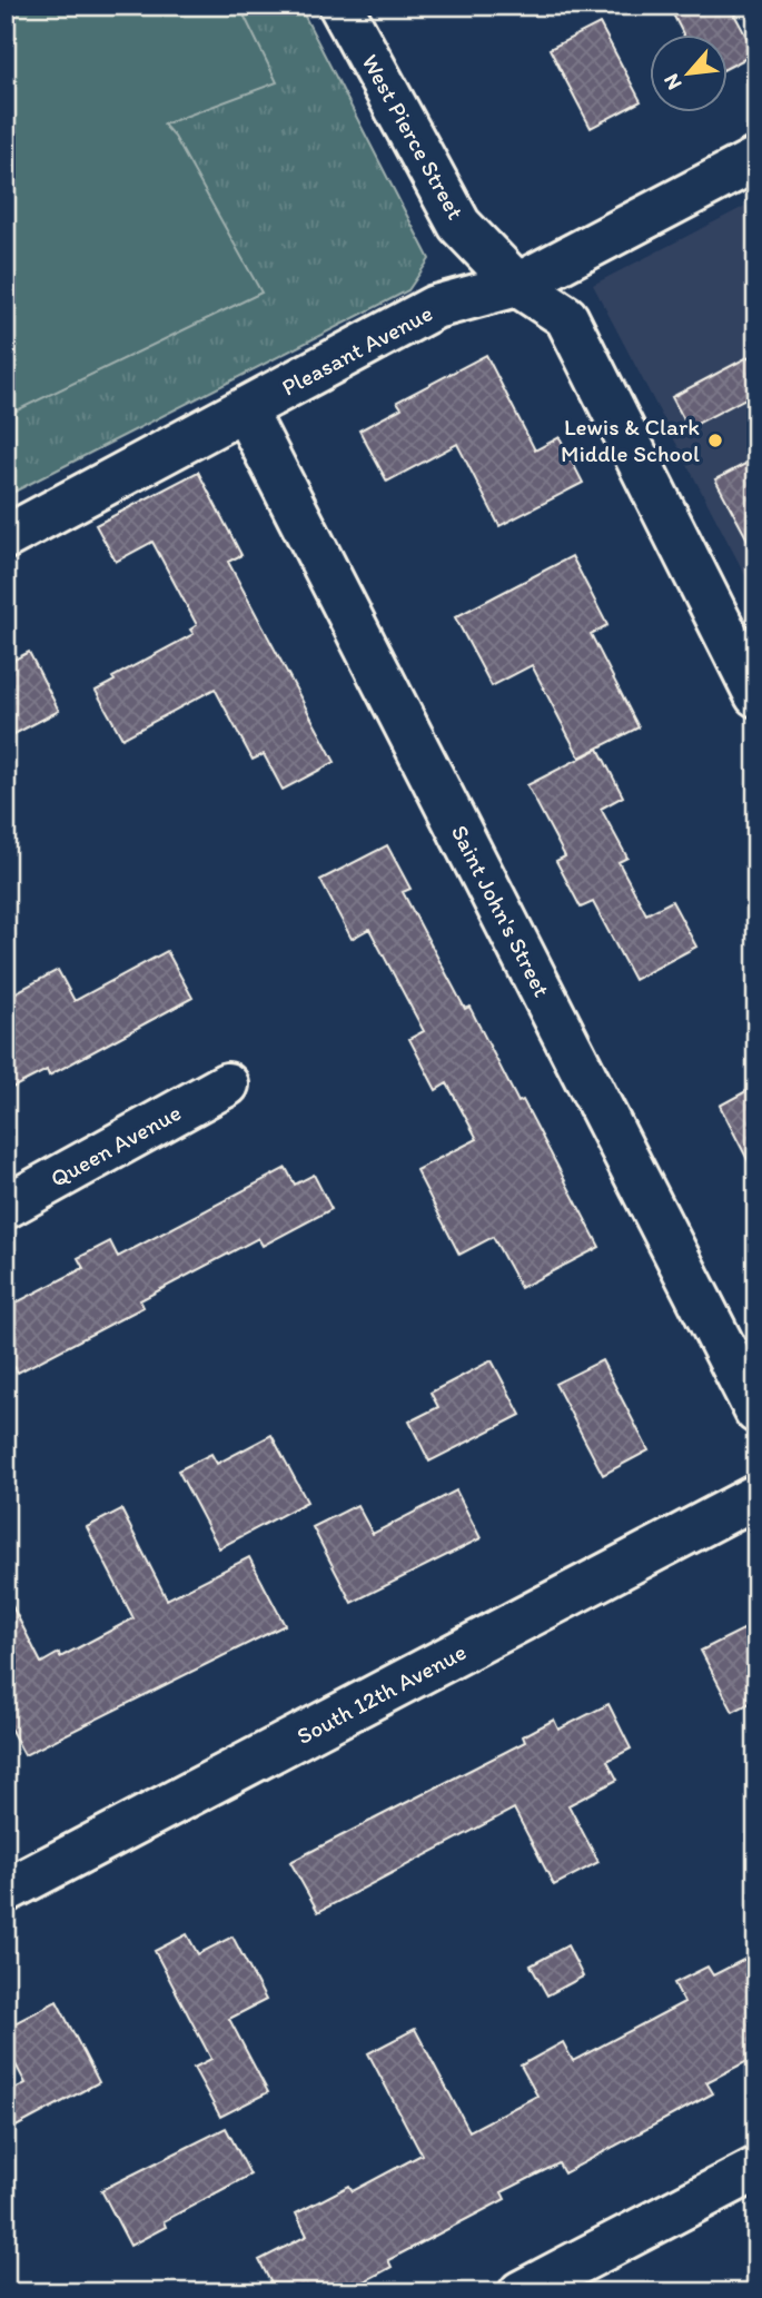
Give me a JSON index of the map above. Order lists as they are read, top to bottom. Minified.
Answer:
{"streets":{"street":["West Pierce Street","Pleasant Avenue","Saint John's Street","Queen Avenue","South 12th Avenue"]},"crossings":[["West Pierce Street","Pleasant Avenue"],["Pleasant Avenue","Saint John's Street"]],"places":["Lewis & Clark Middle School"],"north":"bottom left"}
